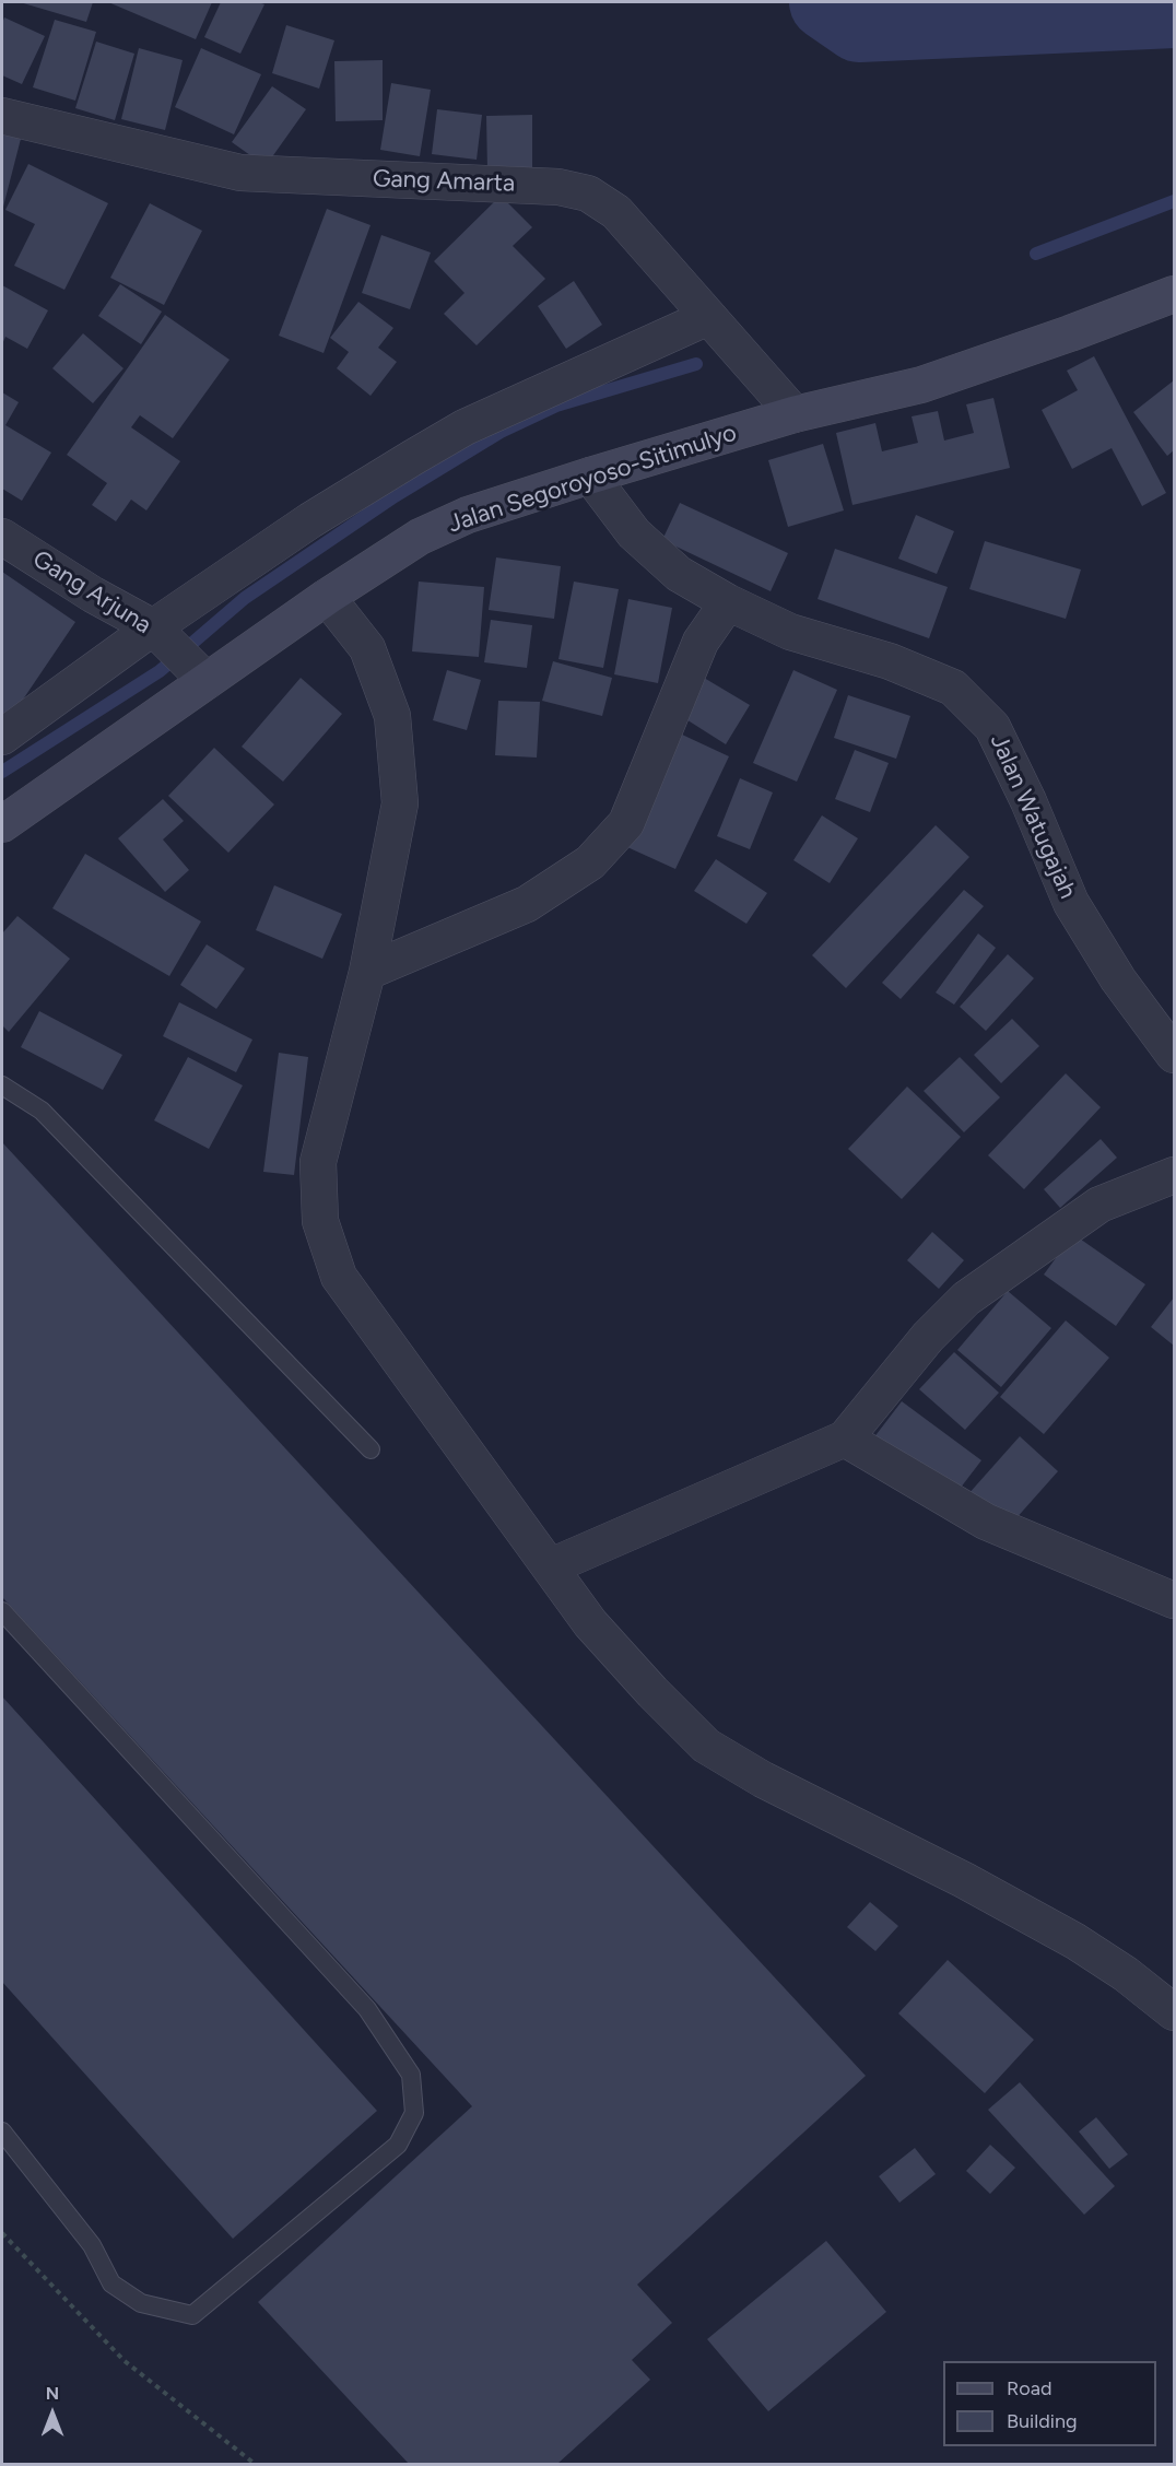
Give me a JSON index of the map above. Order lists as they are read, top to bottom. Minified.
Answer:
{"streets":{"main road":["Jalan Segoroyoso-Sitimulyo"],"street":["Gang Amarta","Gang Arjuna","Jalan Watugajah"]},"crossings":[["Gang Amarta","Jalan Segoroyoso-Sitimulyo"],["Jalan Segoroyoso-Sitimulyo","Gang Arjuna"],["Jalan Segoroyoso-Sitimulyo","Jalan Watugajah"]],"legend":["Road","Building"],"north":"top"}
